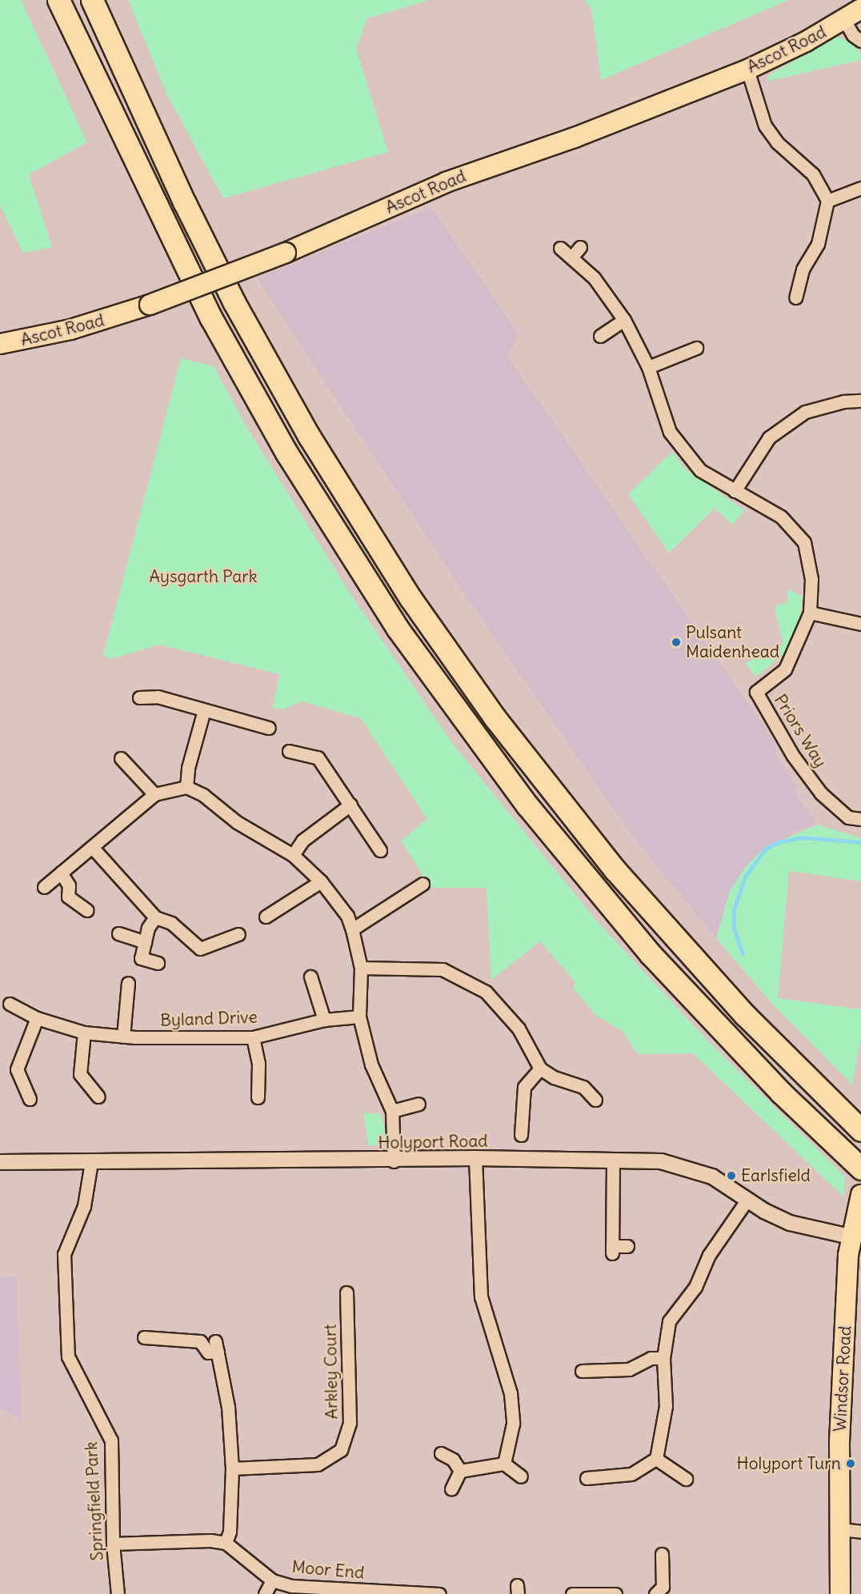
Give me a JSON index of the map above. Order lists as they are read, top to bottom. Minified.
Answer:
{"streets":{"main road":["Ascot Road","Windsor Road"],"street":["Priors Way","Byland Drive","Holyport Road","Arkley Court","Springfield Park","Moor End"]},"crossings":[["Holyport Road","Windsor Road"],["Holyport Road","Springfield Park"]],"parks":["Aysgarth Park"],"places":["Pulsant Maidenhead","Earlsfield","Holyport Turn"]}
